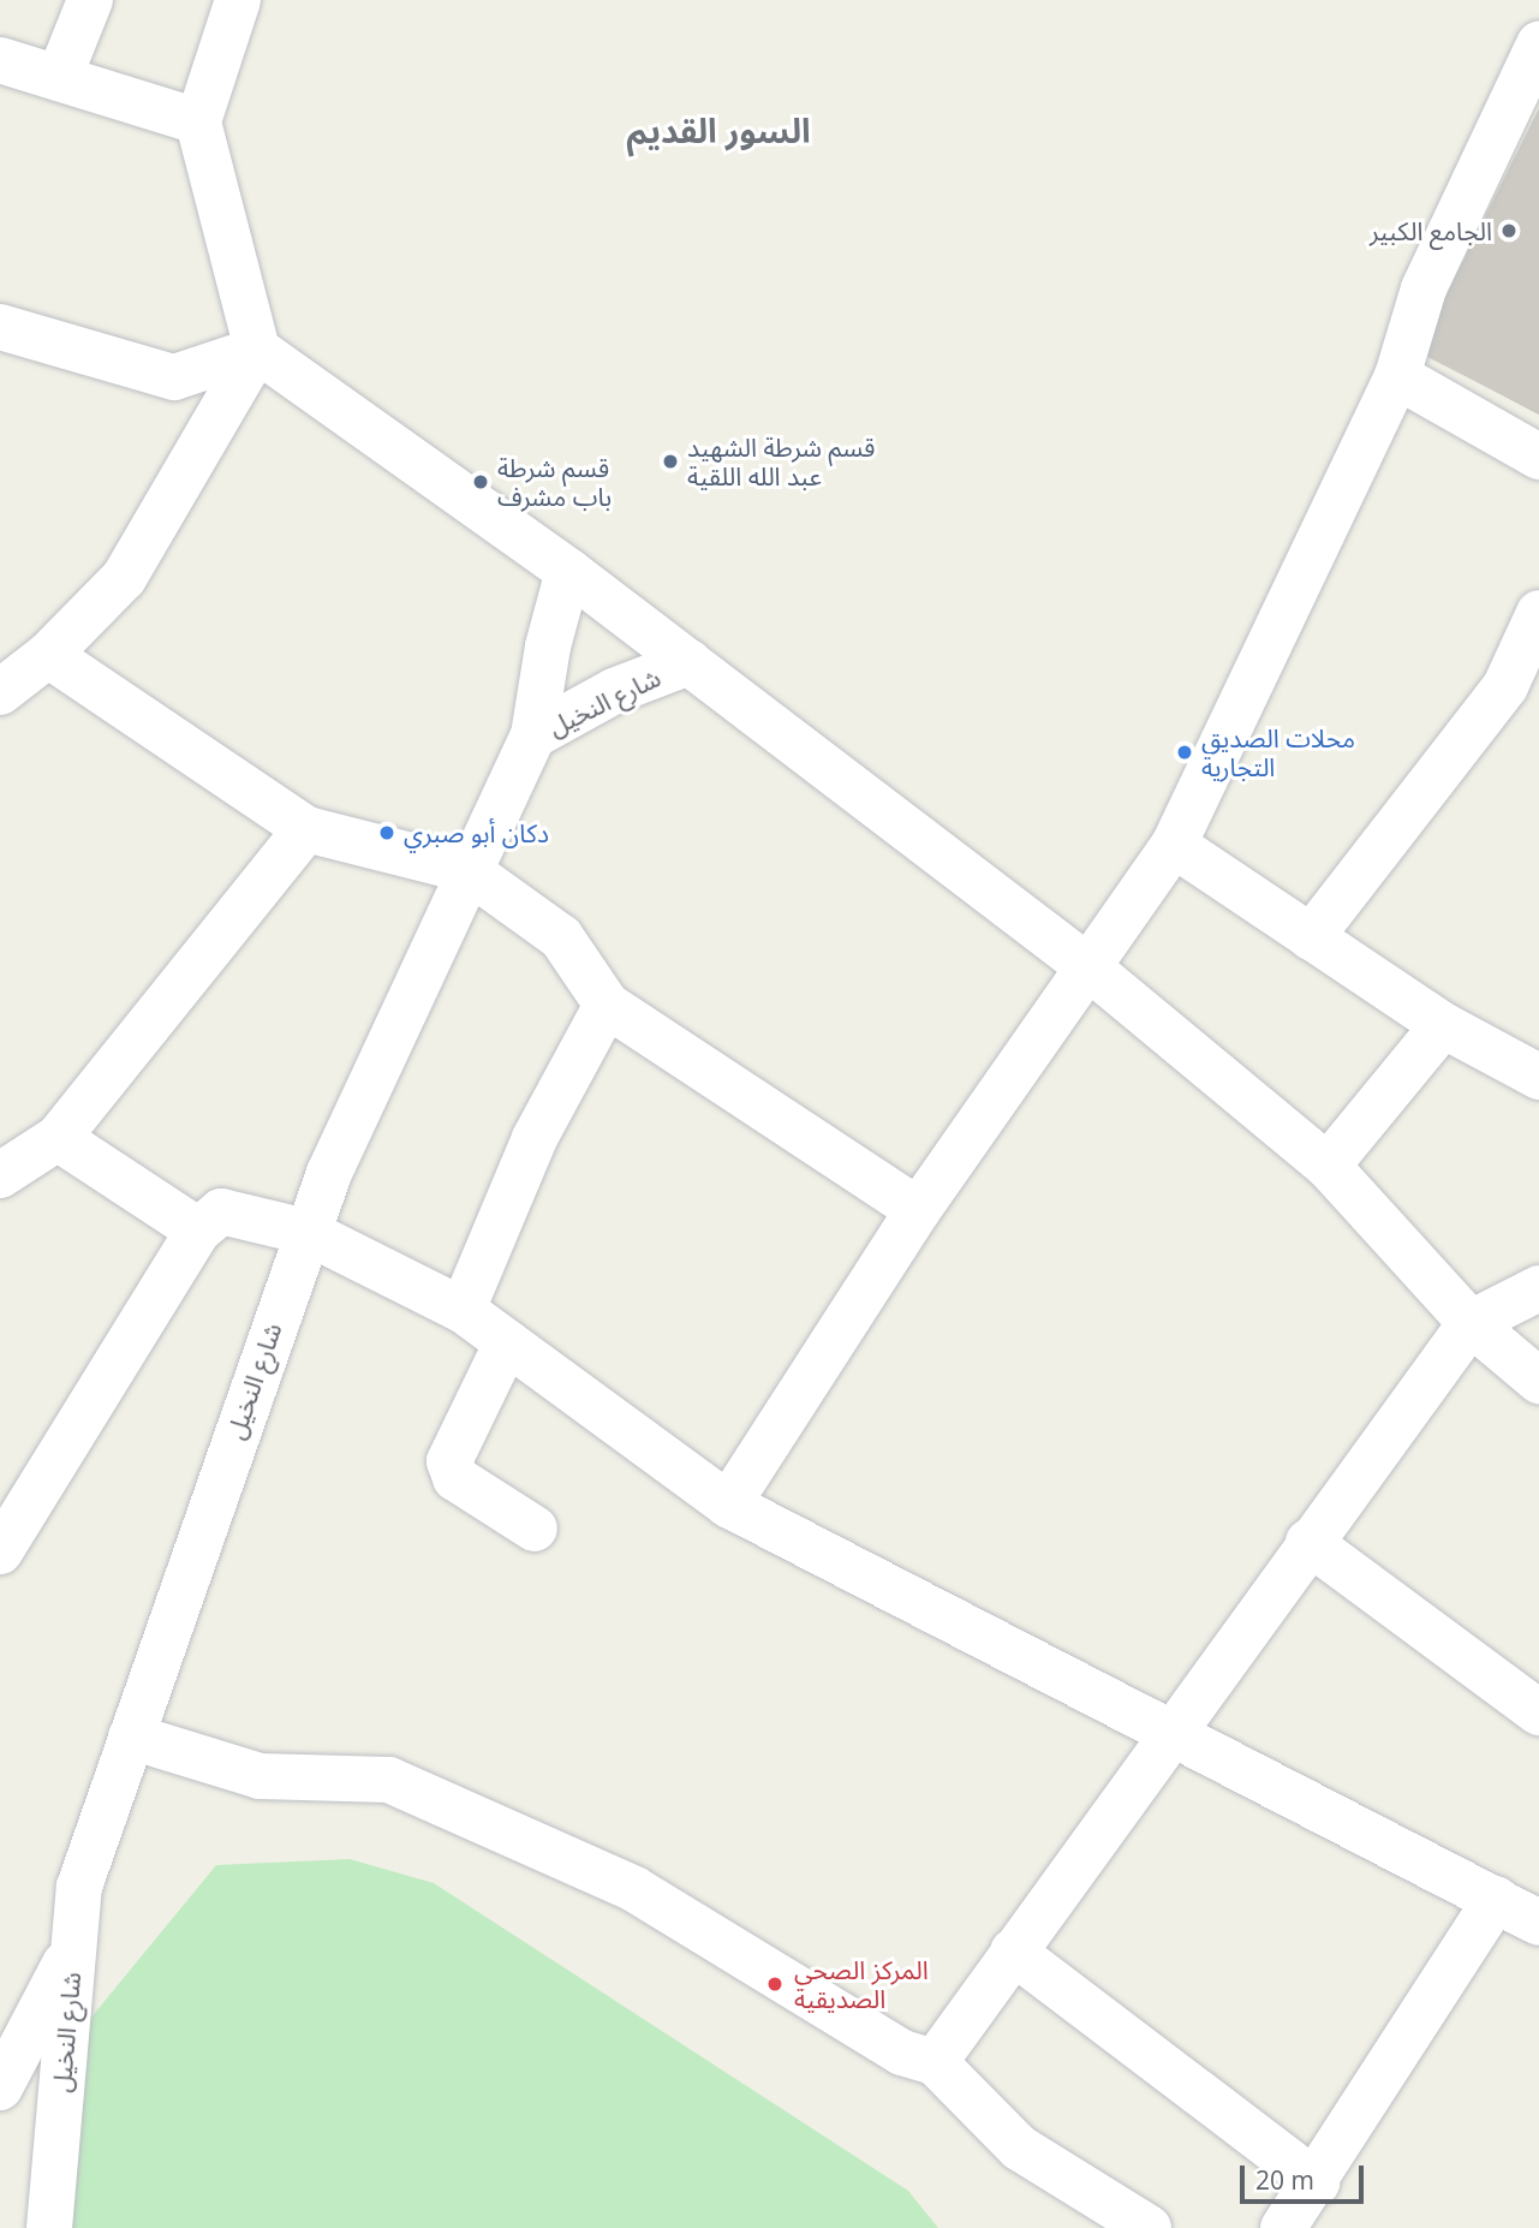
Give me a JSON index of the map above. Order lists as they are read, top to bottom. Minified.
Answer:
{"streets":{"street":["شارع النخيل"]},"districts":["السور القديم"],"places":["الجامع الكبير","قسم شرطة الشهيد عبد الله اللقية","قسم شرطة باب مشرف","محلات الصديق التجارية","دكان أبو صبري","المركز الصحي الصديقية"],"scale_bar":"20 m"}
